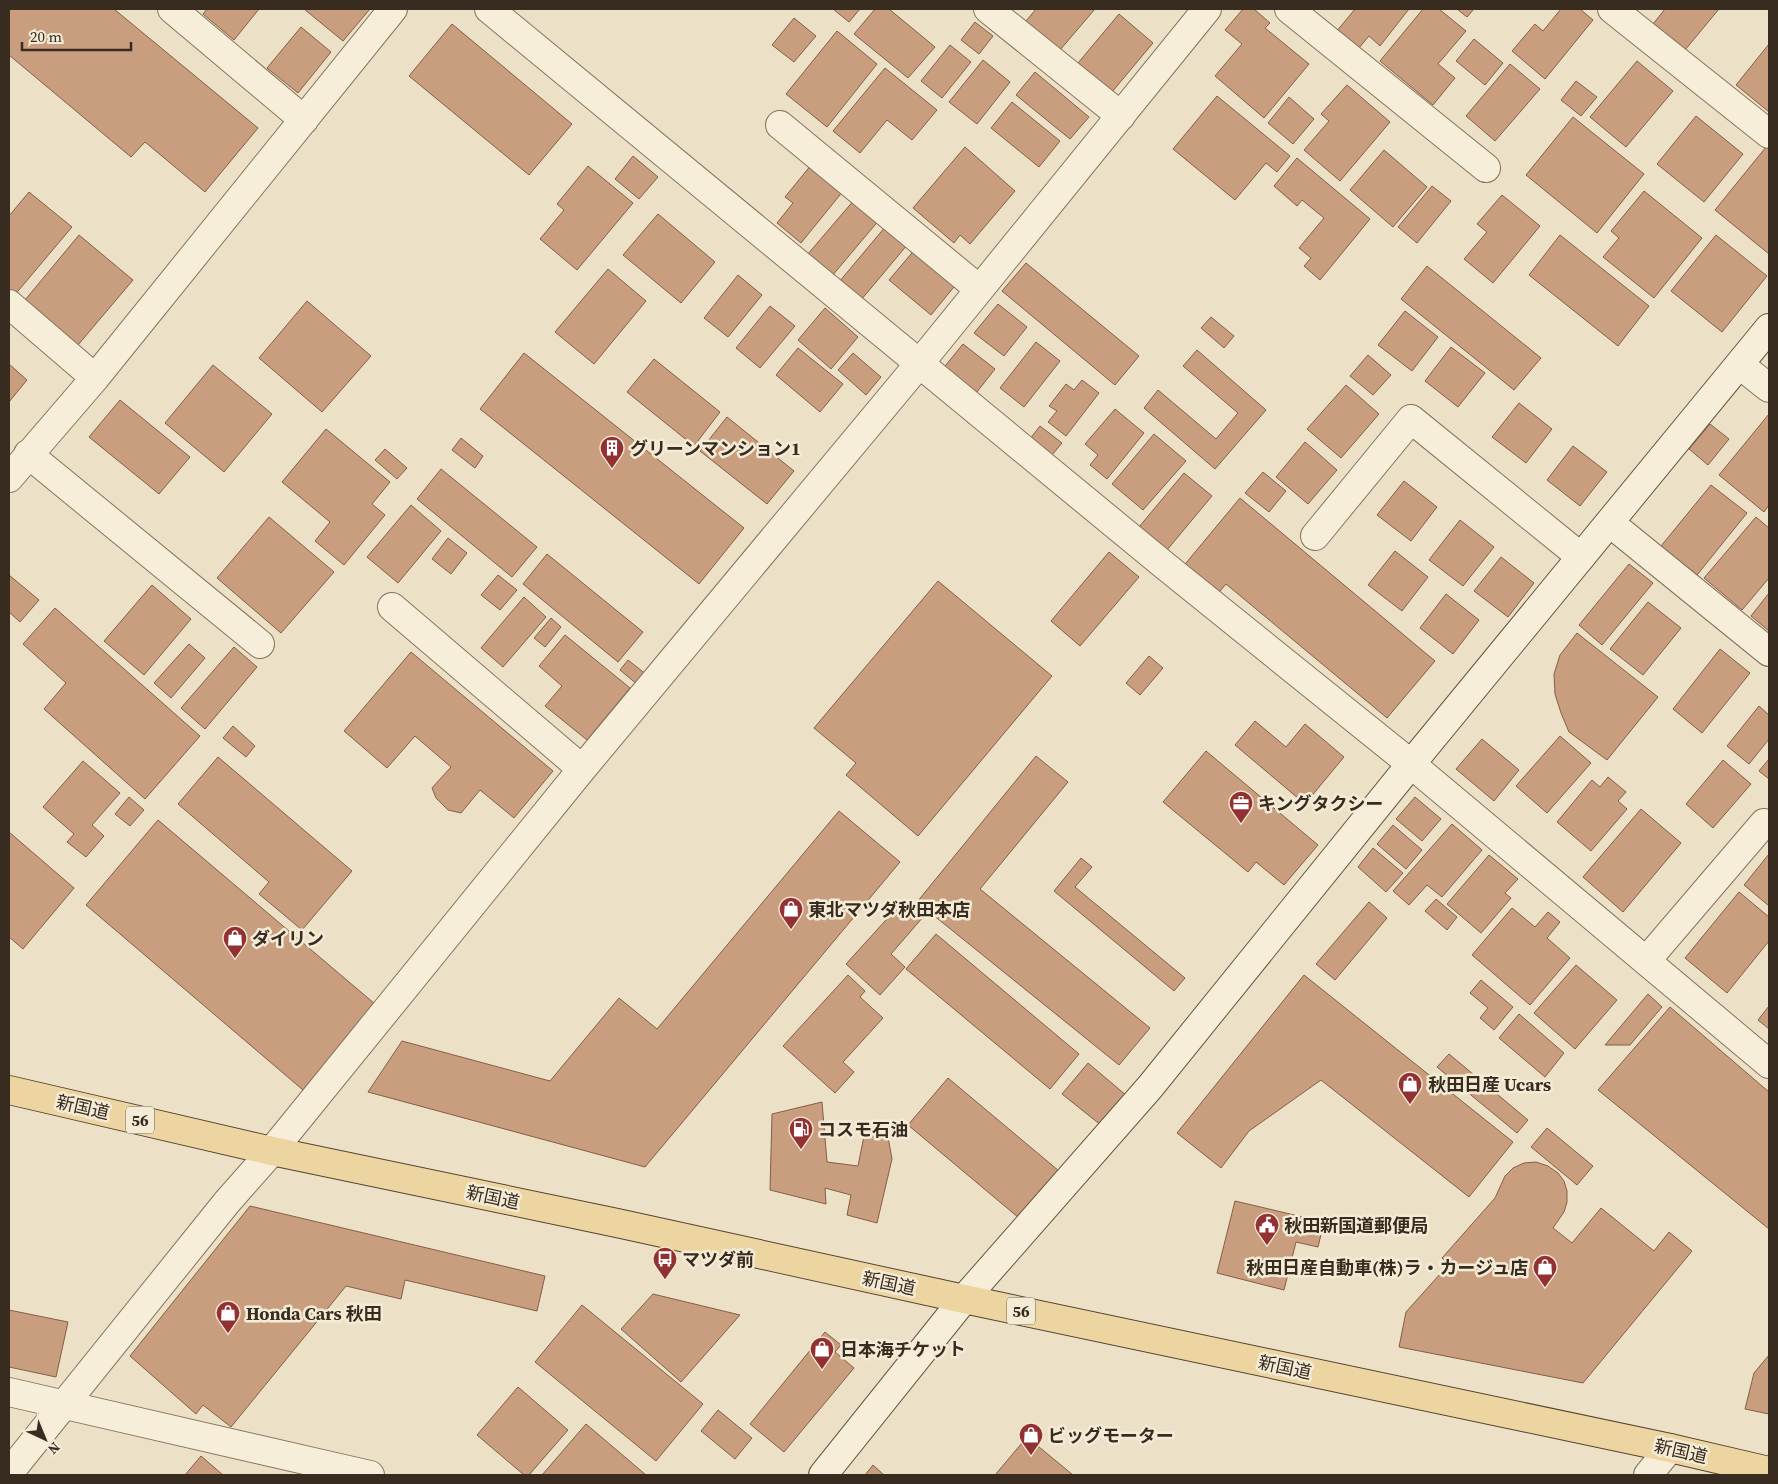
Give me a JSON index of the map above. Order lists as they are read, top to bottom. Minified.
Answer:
{"streets":{"main road":["新国道","56"]},"places":{"building":["グリーンマンション1"],"office":["キングタクシー"],"shop":["東北マツダ秋田本店","ダイリン","秋田日産 Ucars","秋田日産自動車(株)ラ・カージュ店","Honda Cars 秋田","日本海チケット","ビッグモーター"],"fuel station":["コスモ石油"],"public building":["秋田新国道郵便局"],"bus stop":["マツダ前"]},"scale_bar":"20 m","north":"bottom right"}
